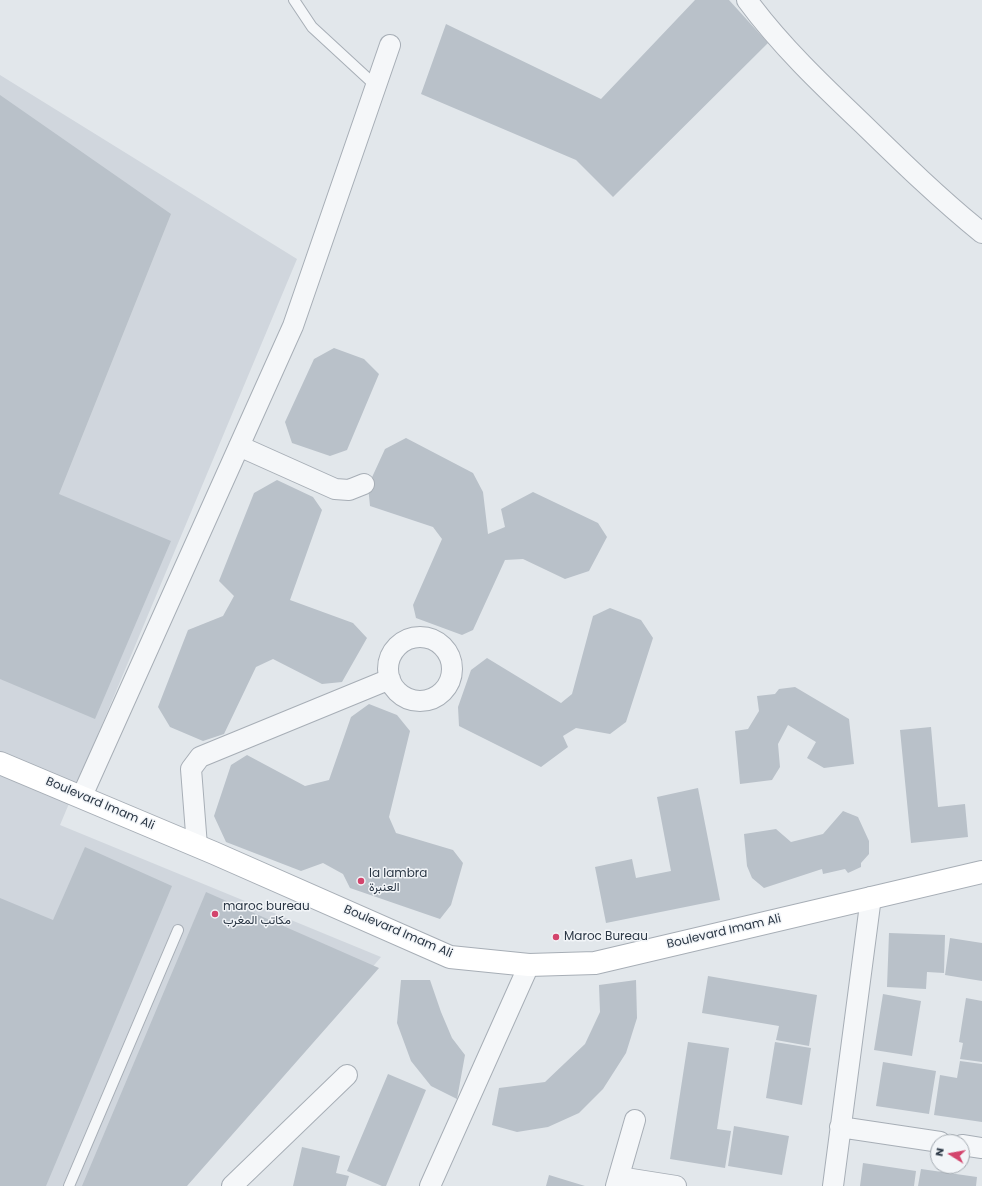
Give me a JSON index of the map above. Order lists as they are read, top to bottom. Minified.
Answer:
{"streets":{"street":["Boulevard Imam Ali"]},"places":["la lambra العنبرة","maroc bureau مكاتب المغرب","Maroc Bureau"],"north":"left"}
